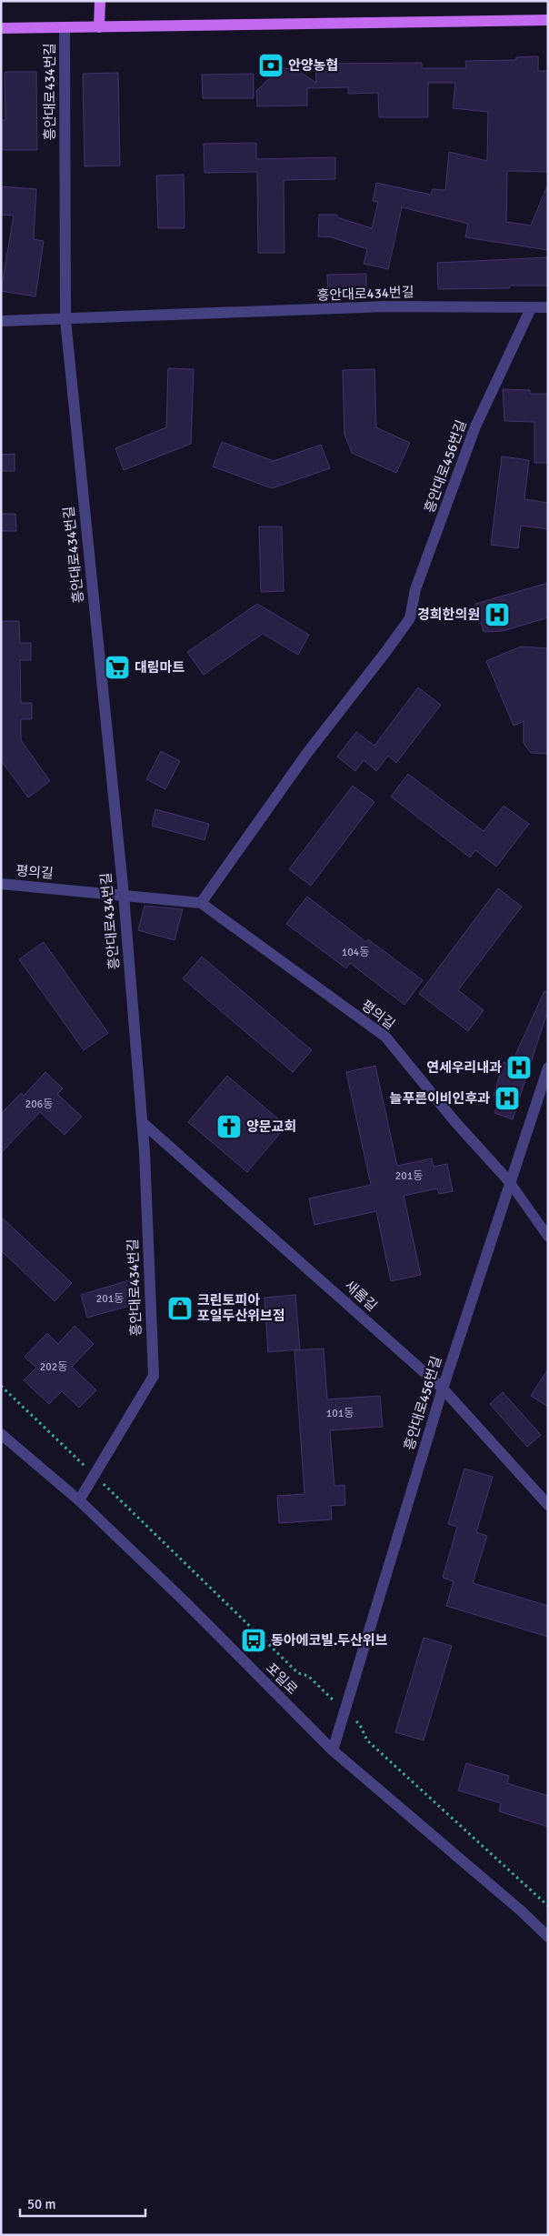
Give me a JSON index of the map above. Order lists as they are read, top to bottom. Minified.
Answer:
{"streets":{"street":["흥안대로434번길","흥안대로456번길","평의길","새롬길","포일로"]},"crossings":[["흥안대로434번길","흥안대로456번길"],["흥안대로434번길","평의길"],["흥안대로434번길","새롬길"],["흥안대로434번길","포일로"],["흥안대로456번길","평의길"],["흥안대로456번길","새롬길"],["흥안대로456번길","포일로"]],"places":{"bank":["안양농협"],"hospital":["경희한의원","연세우리내과","늘푸른이비인후과"],"supermarket":["대림마트"],"church":["양문교회"],"shop":["크린토피아 포일두산위브점"],"bus stop":["동아에코빌.두산위브"]},"house_numbers":["104동","206동","201동","201동","202동","101동"],"scale_bar":"50 m"}
